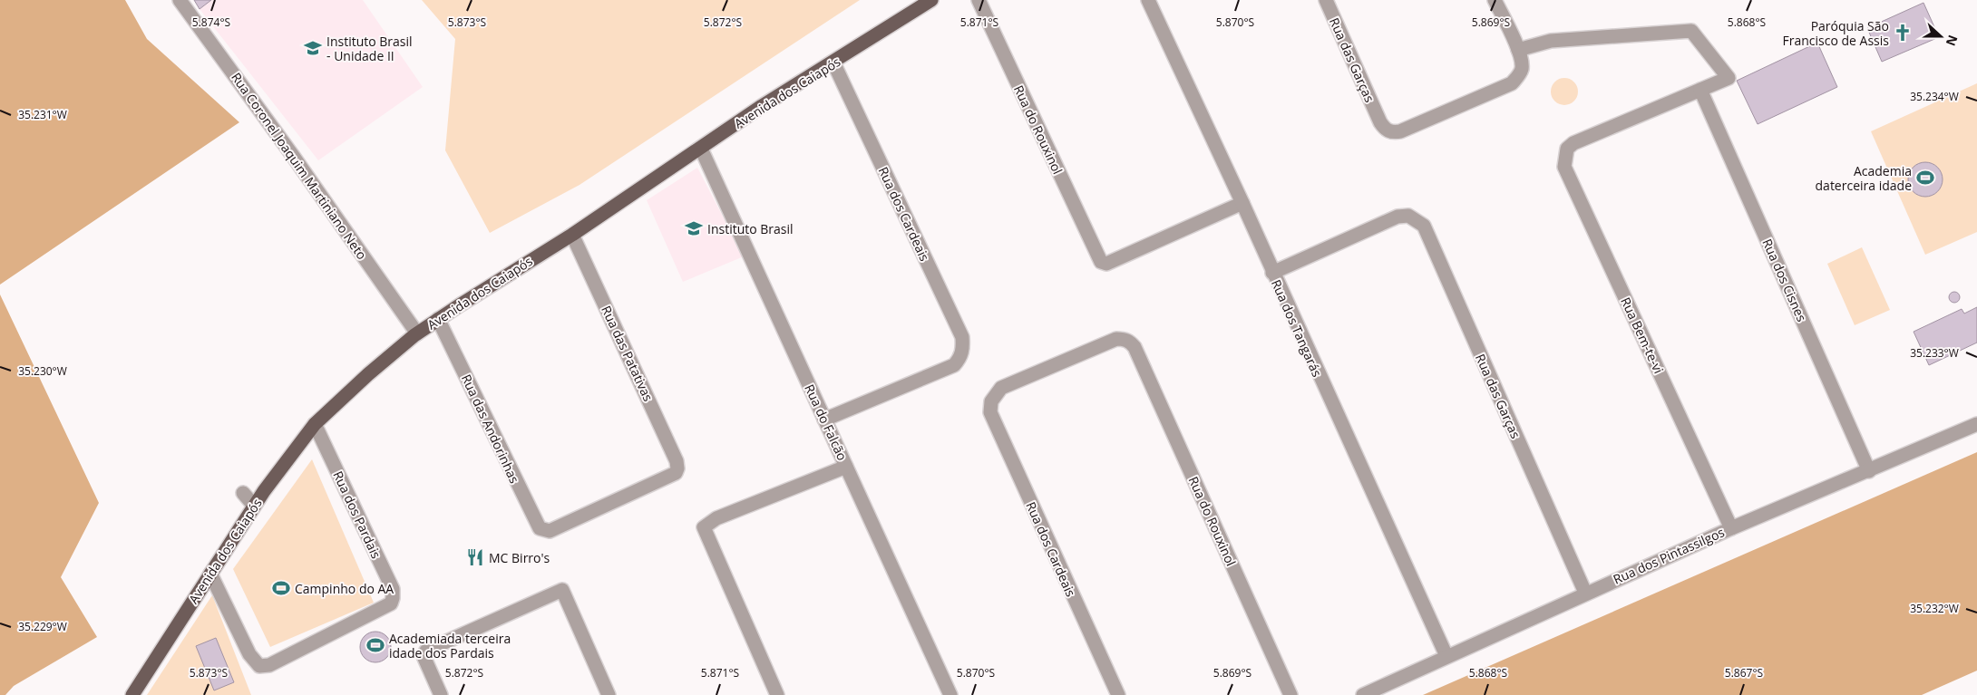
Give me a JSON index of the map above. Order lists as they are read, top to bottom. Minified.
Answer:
{"streets":{"main road":["Avenida dos Caiapós"],"street":["Rua das Garças","Rua do Rouxinol","Rua Coronel Joaquim Martiniano Neto","Rua dos Cardeais","Rua dos Cisnes","Rua dos Tangarás","Rua Bem-te-vi","Rua das Patativas","Rua do Falcão","Rua das Andorinhas","Rua dos Pardais","Rua dos Pintassilgos"]},"crossings":[["Rua das Garças","Rua dos Tangarás"],["Rua das Garças","Rua dos Pintassilgos"],["Avenida dos Caiapós","Rua Coronel Joaquim Martiniano Neto"],["Avenida dos Caiapós","Rua dos Cardeais"],["Avenida dos Caiapós","Rua das Patativas"],["Avenida dos Caiapós","Rua do Falcão"],["Avenida dos Caiapós","Rua das Andorinhas"],["Avenida dos Caiapós","Rua dos Pardais"],["Rua do Rouxinol","Rua dos Cardeais"],["Rua do Rouxinol","Rua dos Tangarás"],["Rua dos Cardeais","Rua do Falcão"],["Rua dos Cisnes","Rua Bem-te-vi"],["Rua dos Cisnes","Rua dos Pintassilgos"],["Rua dos Tangarás","Rua dos Pintassilgos"],["Rua Bem-te-vi","Rua dos Pintassilgos"],["Rua das Patativas","Rua das Andorinhas"]],"places":{"church":["Paróquia São Francisco de Assis"],"school or university":["Instituto Brasil - Unidade II","Instituto Brasil"],"sports":["Academia daterceira idade","Campinho do AA","Academiada terceira idade dos Pardais"],"restaurant":["MC Birro's"]},"north":"right","coordinates":["5.874°S","5.873°S","5.872°S","5.871°S","5.870°S","5.869°S","5.868°S","35.234°W","35.231°W","35.233°W","35.230°W","35.232°W","35.229°W","5.867°S"]}
